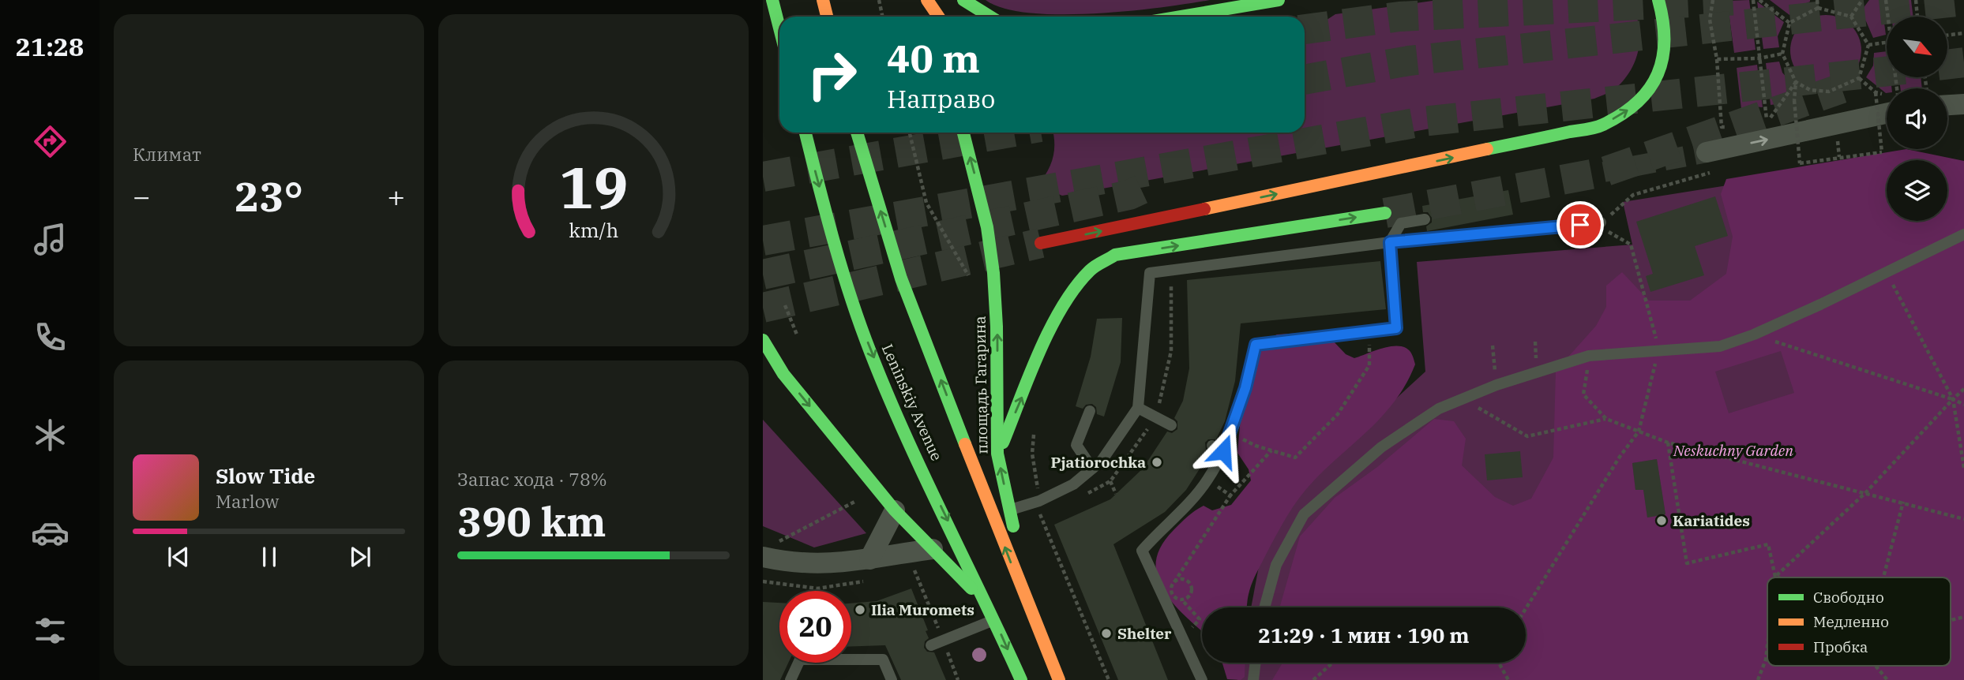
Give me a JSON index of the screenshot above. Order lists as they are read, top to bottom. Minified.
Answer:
{"streets":{"main road":["площадь Гагарина","Leninskiy Avenue"]},"parks":["Neskuchny Garden"],"places":["Pjatiorochka","Kariatides","Ilia Muromets","Shelter"],"legend":["Свободно","Медленно","Пробка"],"north":"bottom right","page":{"tabs":"21:28","tile":["Климат",["Запас хода · 78%","390 km"]],"turn":["40 m","Направо"],"heat":["−","23°","+"],"song":["Slow Tide","Marlow"],"limit":"20","trip":"21:29 · 1 мин · 190 m","gauge":["19","km/h"]}}
